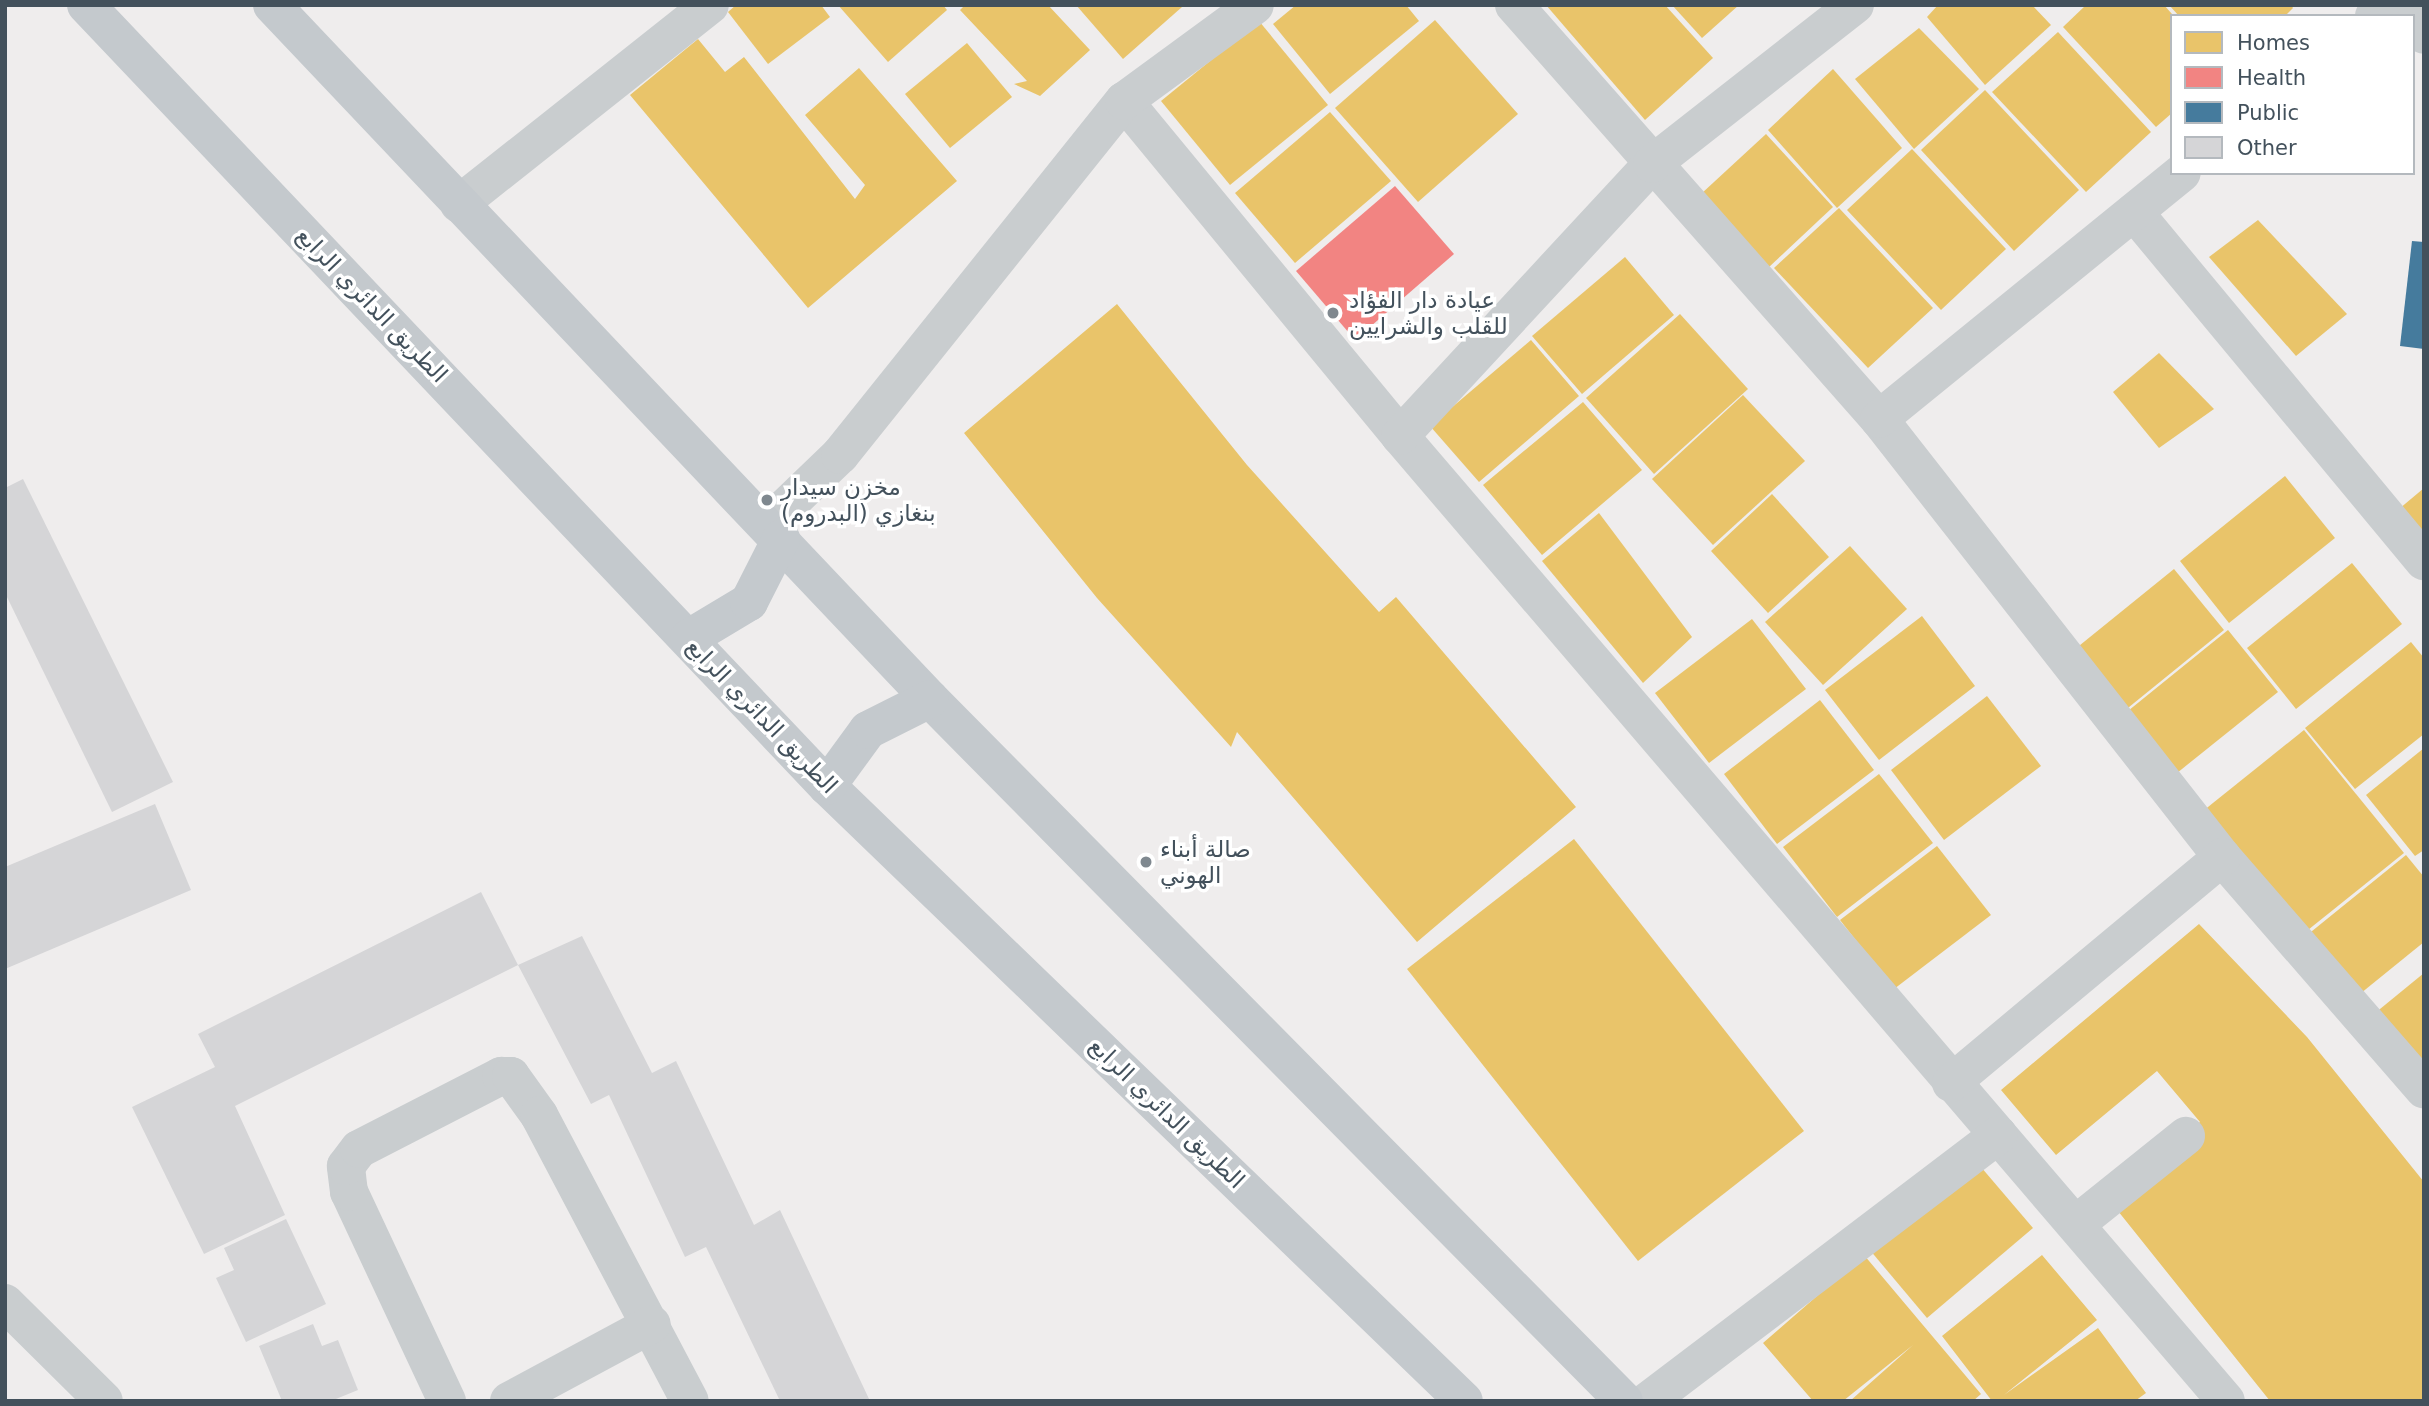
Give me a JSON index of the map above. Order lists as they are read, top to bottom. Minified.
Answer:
{"streets":{"main road":["الطريق الدائري الرابع"]},"places":["عيادة دار الفؤاد للقلب والشرايين","مخزن سيدار بنغازي (البدروم)","صالة أبناء الهوني"],"legend":["Homes","Health","Public","Other"]}
